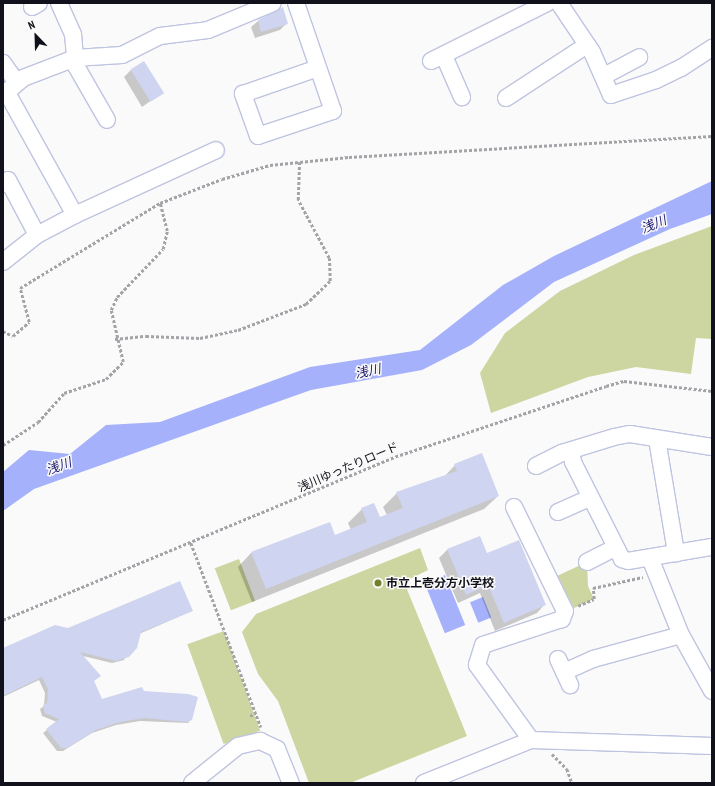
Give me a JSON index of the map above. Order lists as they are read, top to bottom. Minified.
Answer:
{"streets":{"path":["浅川ゆったりロード"]},"water":["浅川"],"places":["市立上壱分方小学校"],"north":"top left"}
